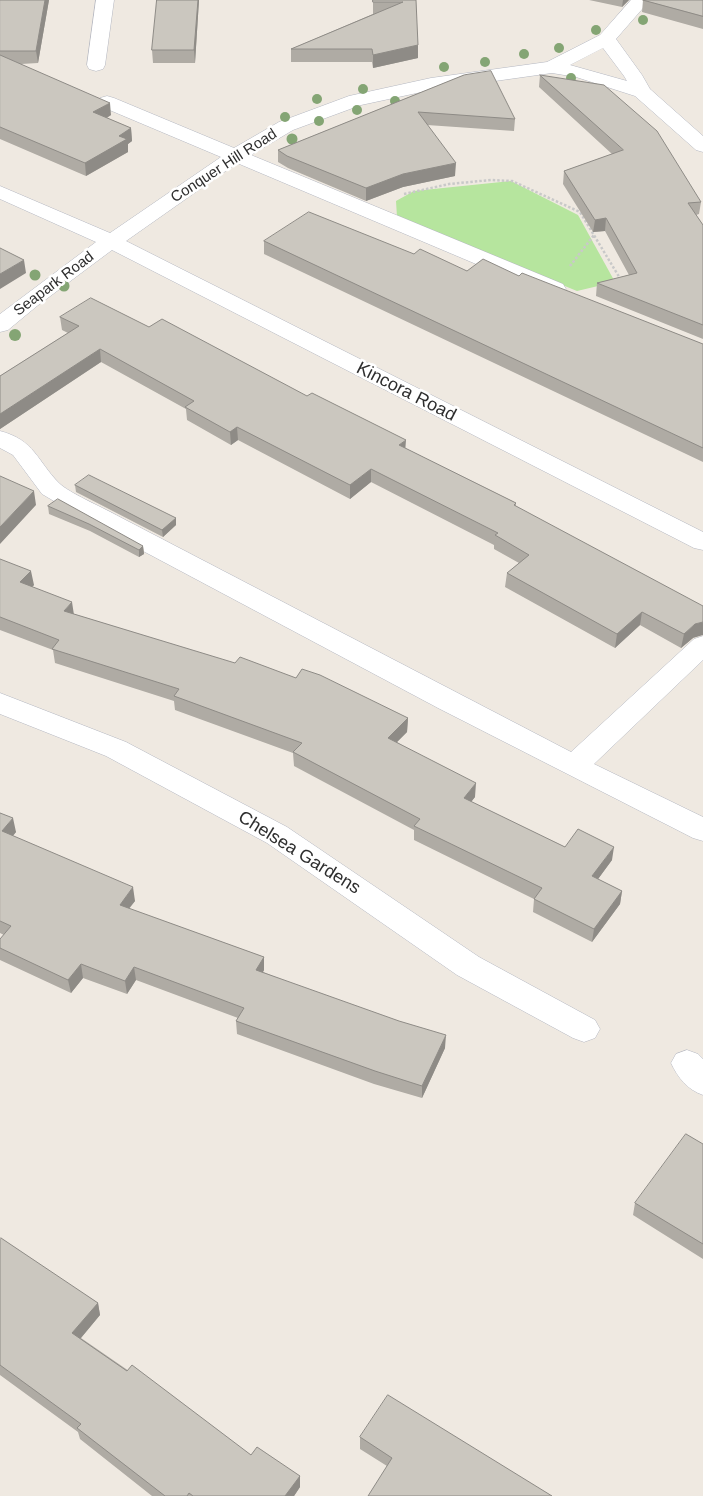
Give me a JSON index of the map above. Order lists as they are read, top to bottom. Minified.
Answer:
{"streets":{"street":["Conquer Hill Road","Seapark Road","Kincora Road","Chelsea Gardens"]},"crossings":[["Conquer Hill Road","Seapark Road"],["Conquer Hill Road","Kincora Road"],["Seapark Road","Kincora Road"]]}
